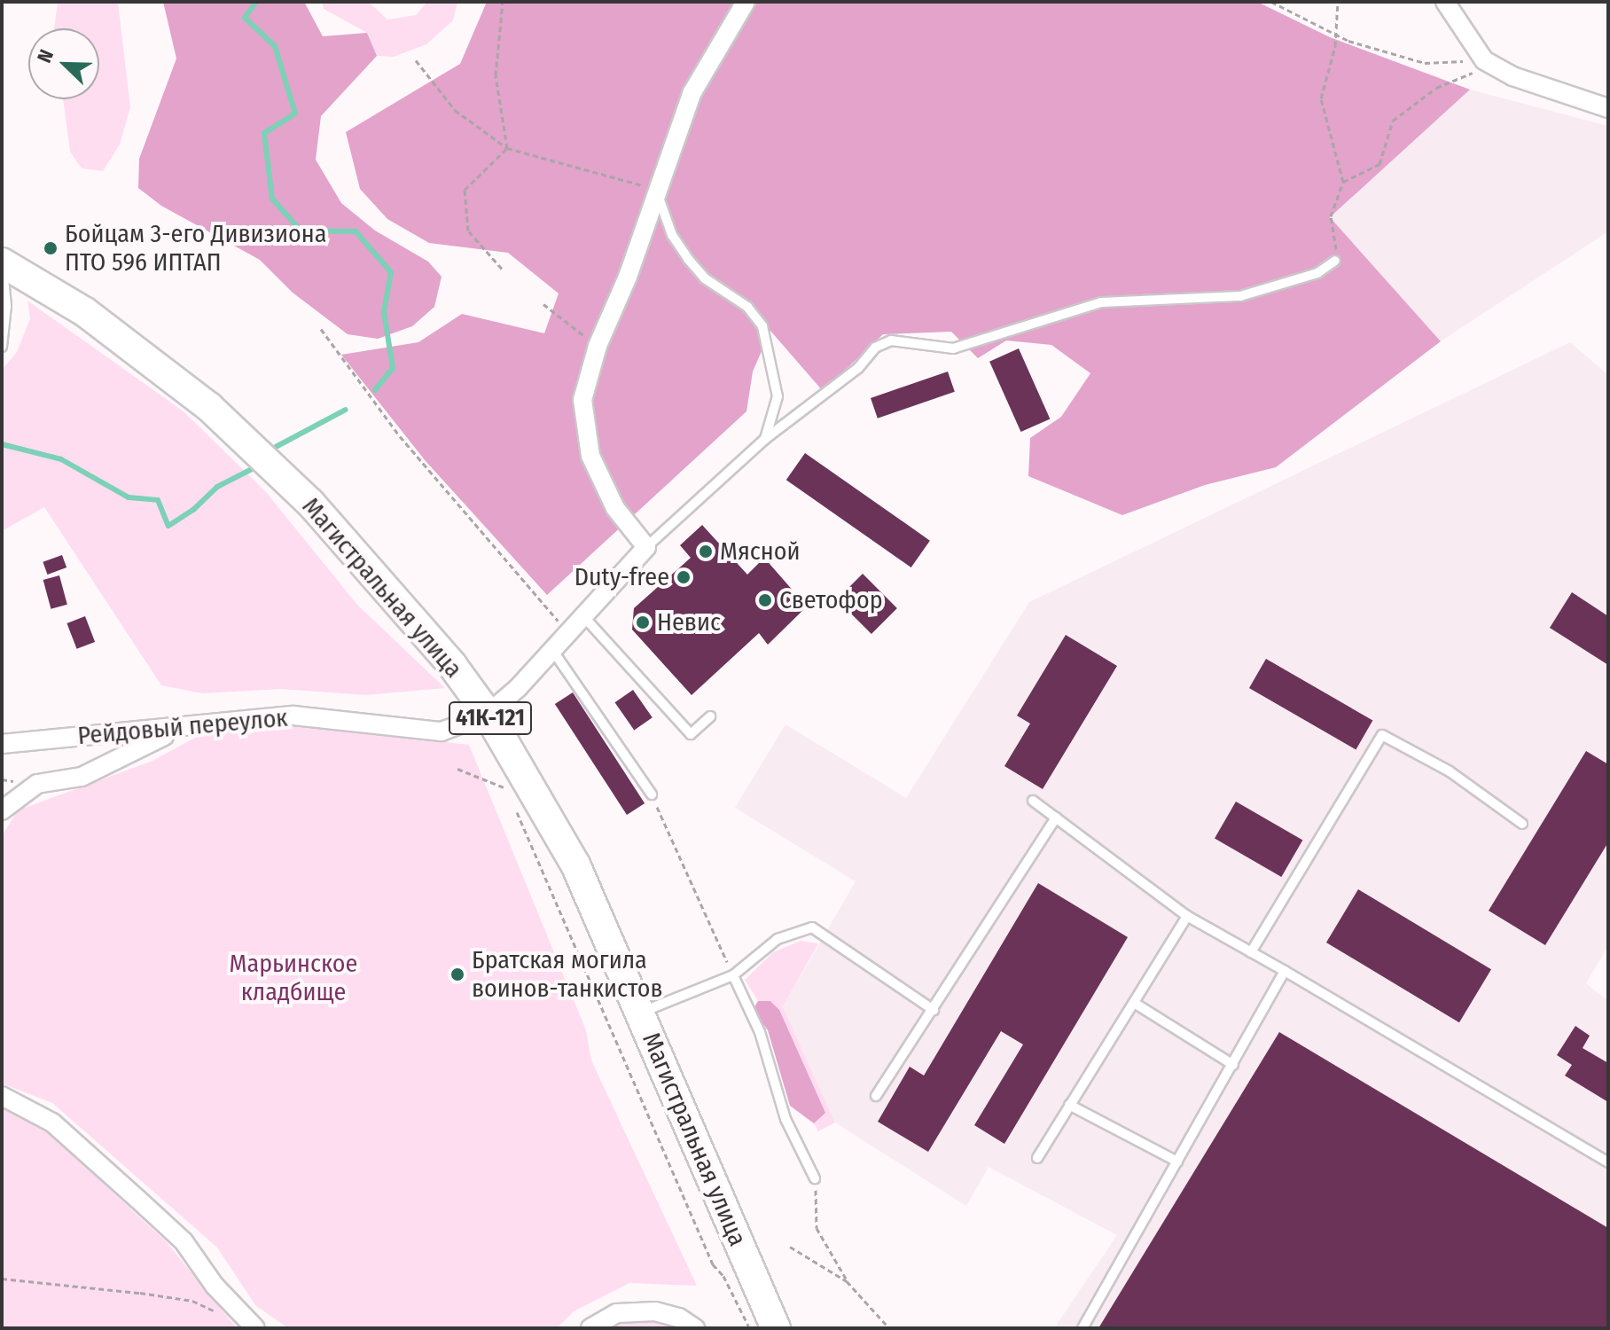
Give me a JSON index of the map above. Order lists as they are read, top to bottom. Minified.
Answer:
{"streets":{"main road":["Магистральная улица","41К-121"],"street":["Рейдовый переулок"]},"crossings":[["Магистральная улица","Рейдовый переулок"]],"parks":["Марьинское кладбище"],"places":["Бойцам 3-его Дивизиона ПТО 596 ИПТАП","Мясной","Duty-free","Светофор","Невис","Братская могила воинов-танкистов"],"north":"top left"}
